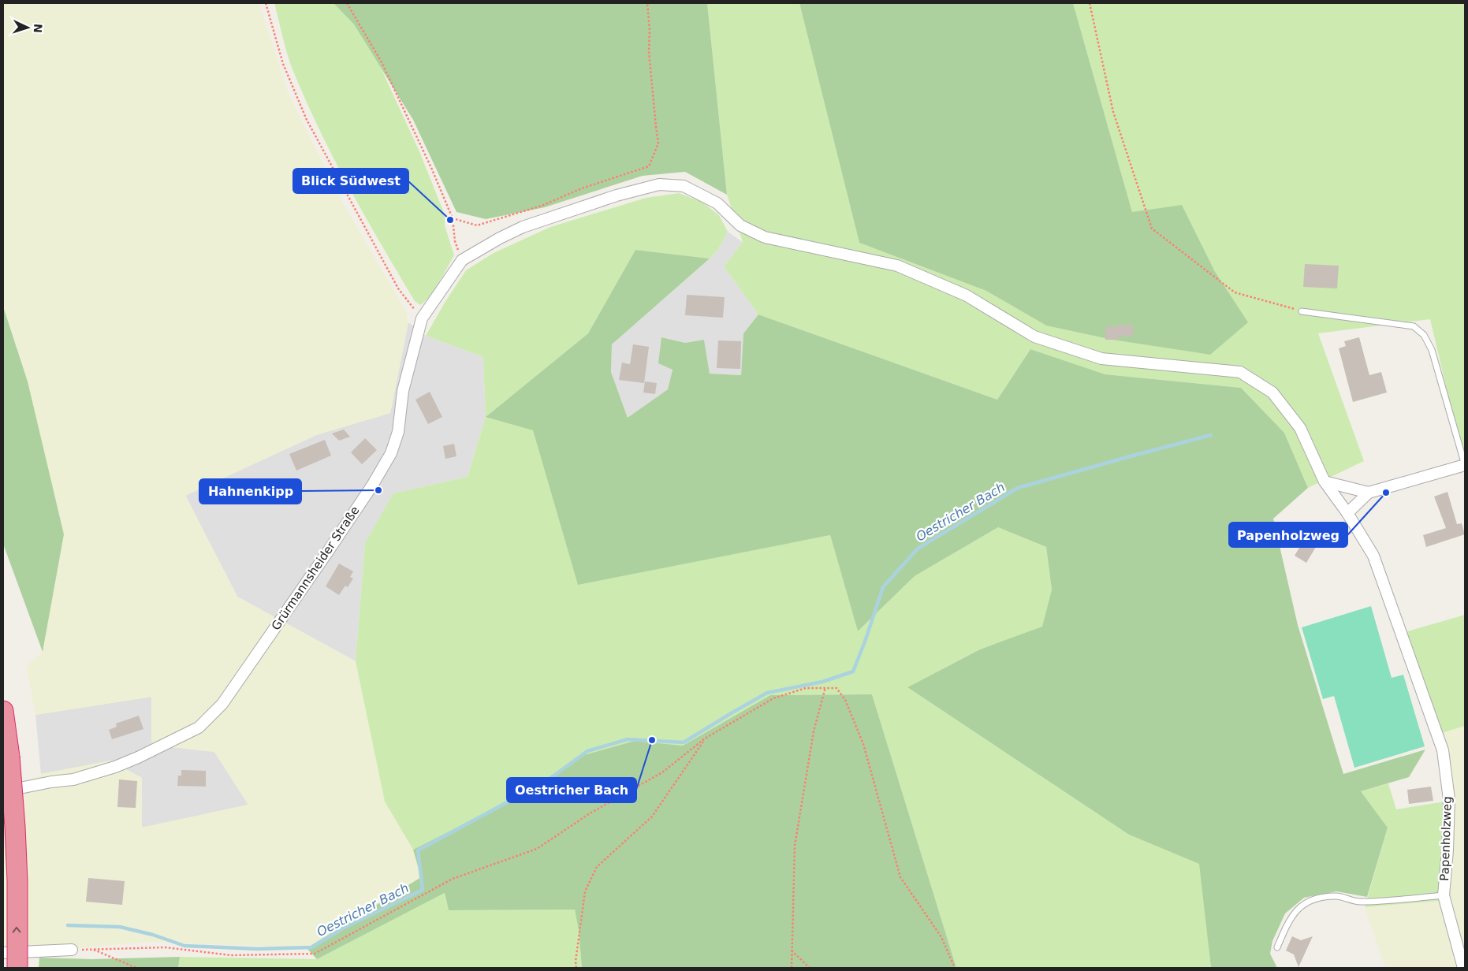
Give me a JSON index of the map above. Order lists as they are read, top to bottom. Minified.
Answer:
{"streets":{"street":["Grürmannsheider Straße","Papenholzweg"]},"crossings":[["Grürmannsheider Straße","Papenholzweg"]],"water":["Oestricher Bach"],"places":["Blick Südwest","Hahnenkipp","Papenholzweg","Oestricher Bach"],"north":"right"}
